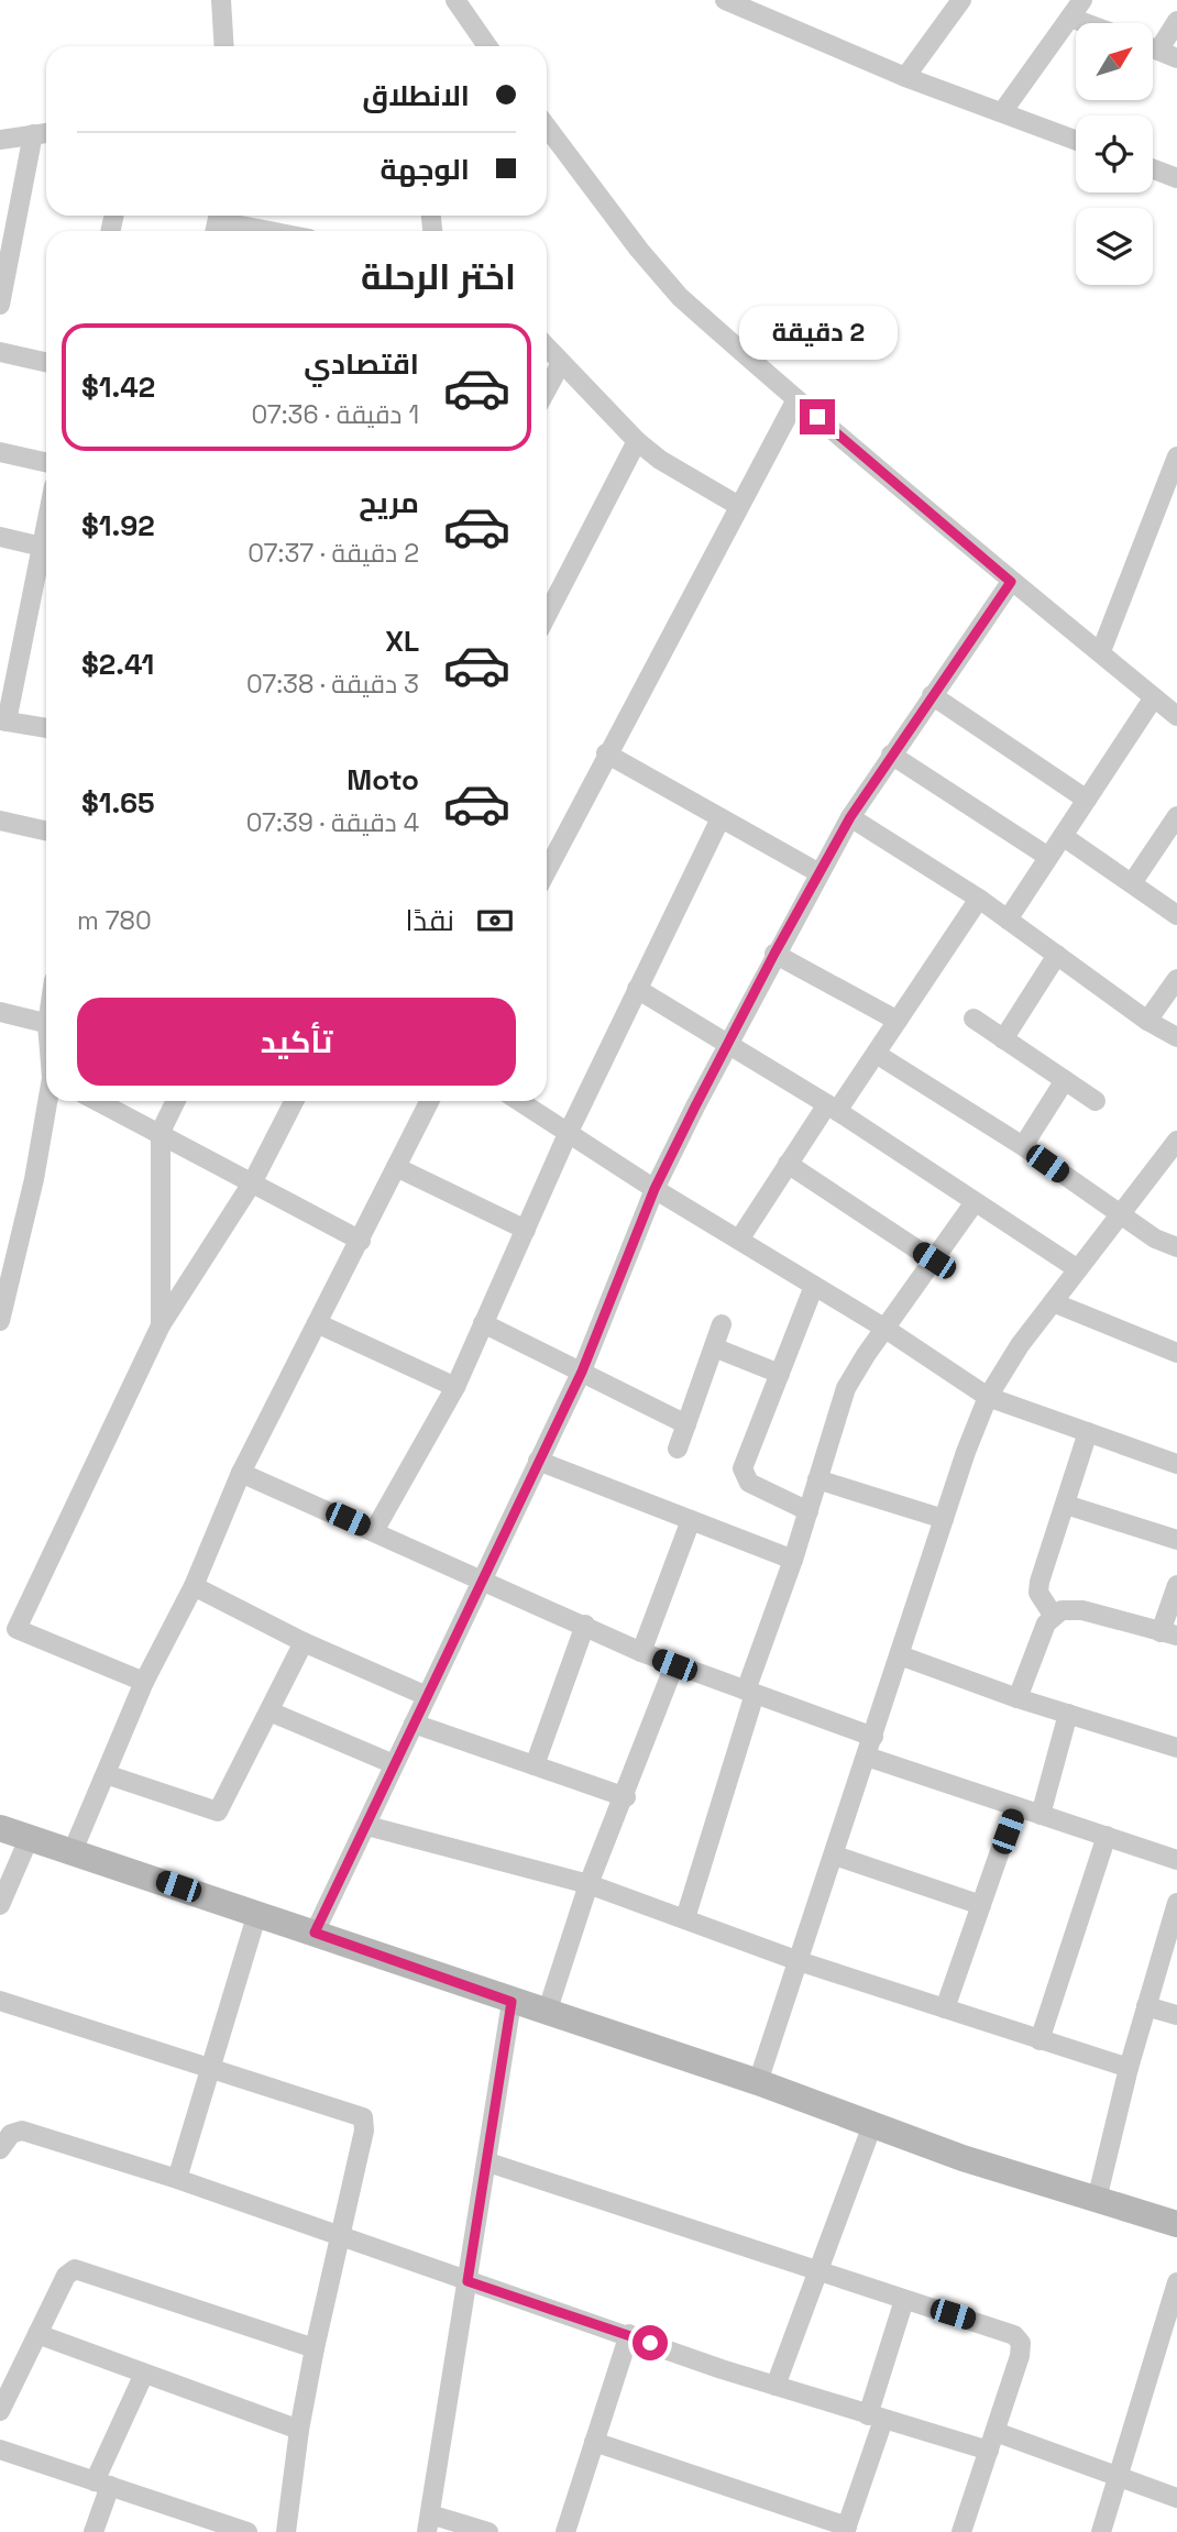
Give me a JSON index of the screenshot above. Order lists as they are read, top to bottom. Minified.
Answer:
{"north":"top right","page":{"banner":["الانطلاق","الوجهة"],"heading":"اختر الرحلة","bubble":"2 دقيقة","list":[{"name":"اقتصادي","note":"1 دقيقة · 07:36","value":"$1.42"},{"name":"مريح","note":"2 دقيقة · 07:37","value":"$1.92"},{"name":"XL","note":"3 دقيقة · 07:38","value":"$2.41"},{"name":"Moto","note":"4 دقيقة · 07:39","value":"$1.65"}],"pay":["نقدًا","780 m"],"buttons":"تأكيد"}}
